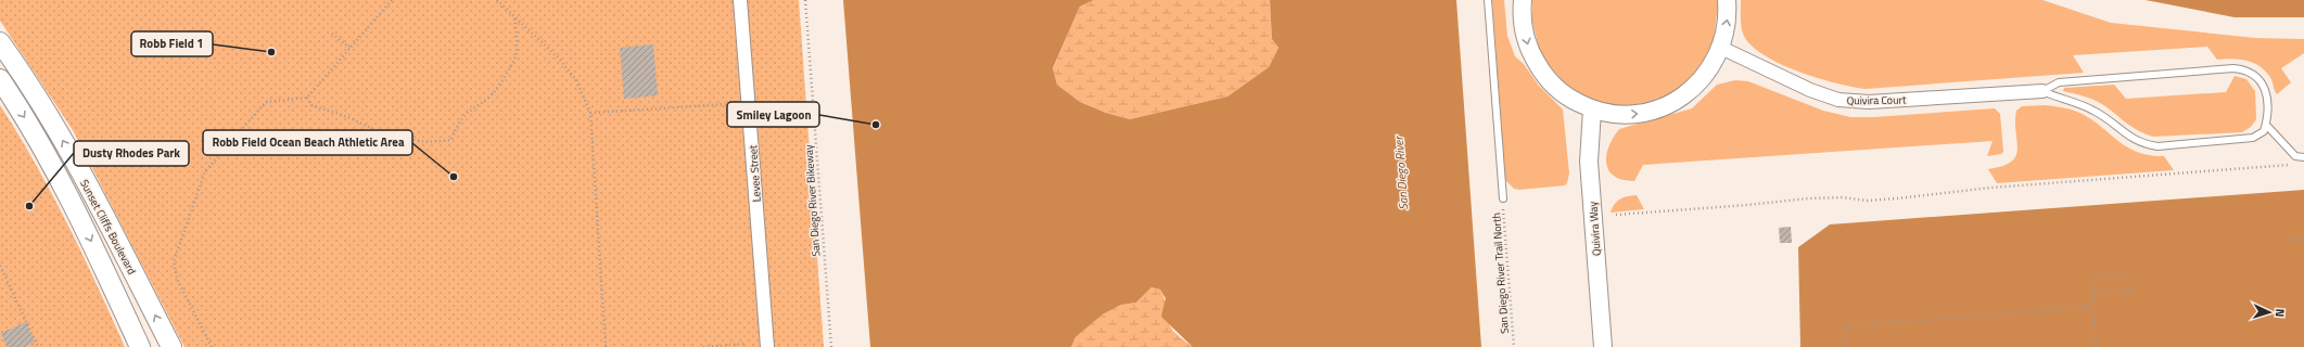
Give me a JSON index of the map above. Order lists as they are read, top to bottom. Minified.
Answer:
{"streets":{"main road":["Sunset Cliffs Boulevard"],"street":["Quivira Court","Levee Street","Quivira Way"],"path":["San Diego River Bikeway","San Diego River Trail North"]},"water":["San Diego River"],"places":["Robb Field 1","Smiley Lagoon","Robb Field Ocean Beach Athletic Area","Dusty Rhodes Park"],"north":"right"}
